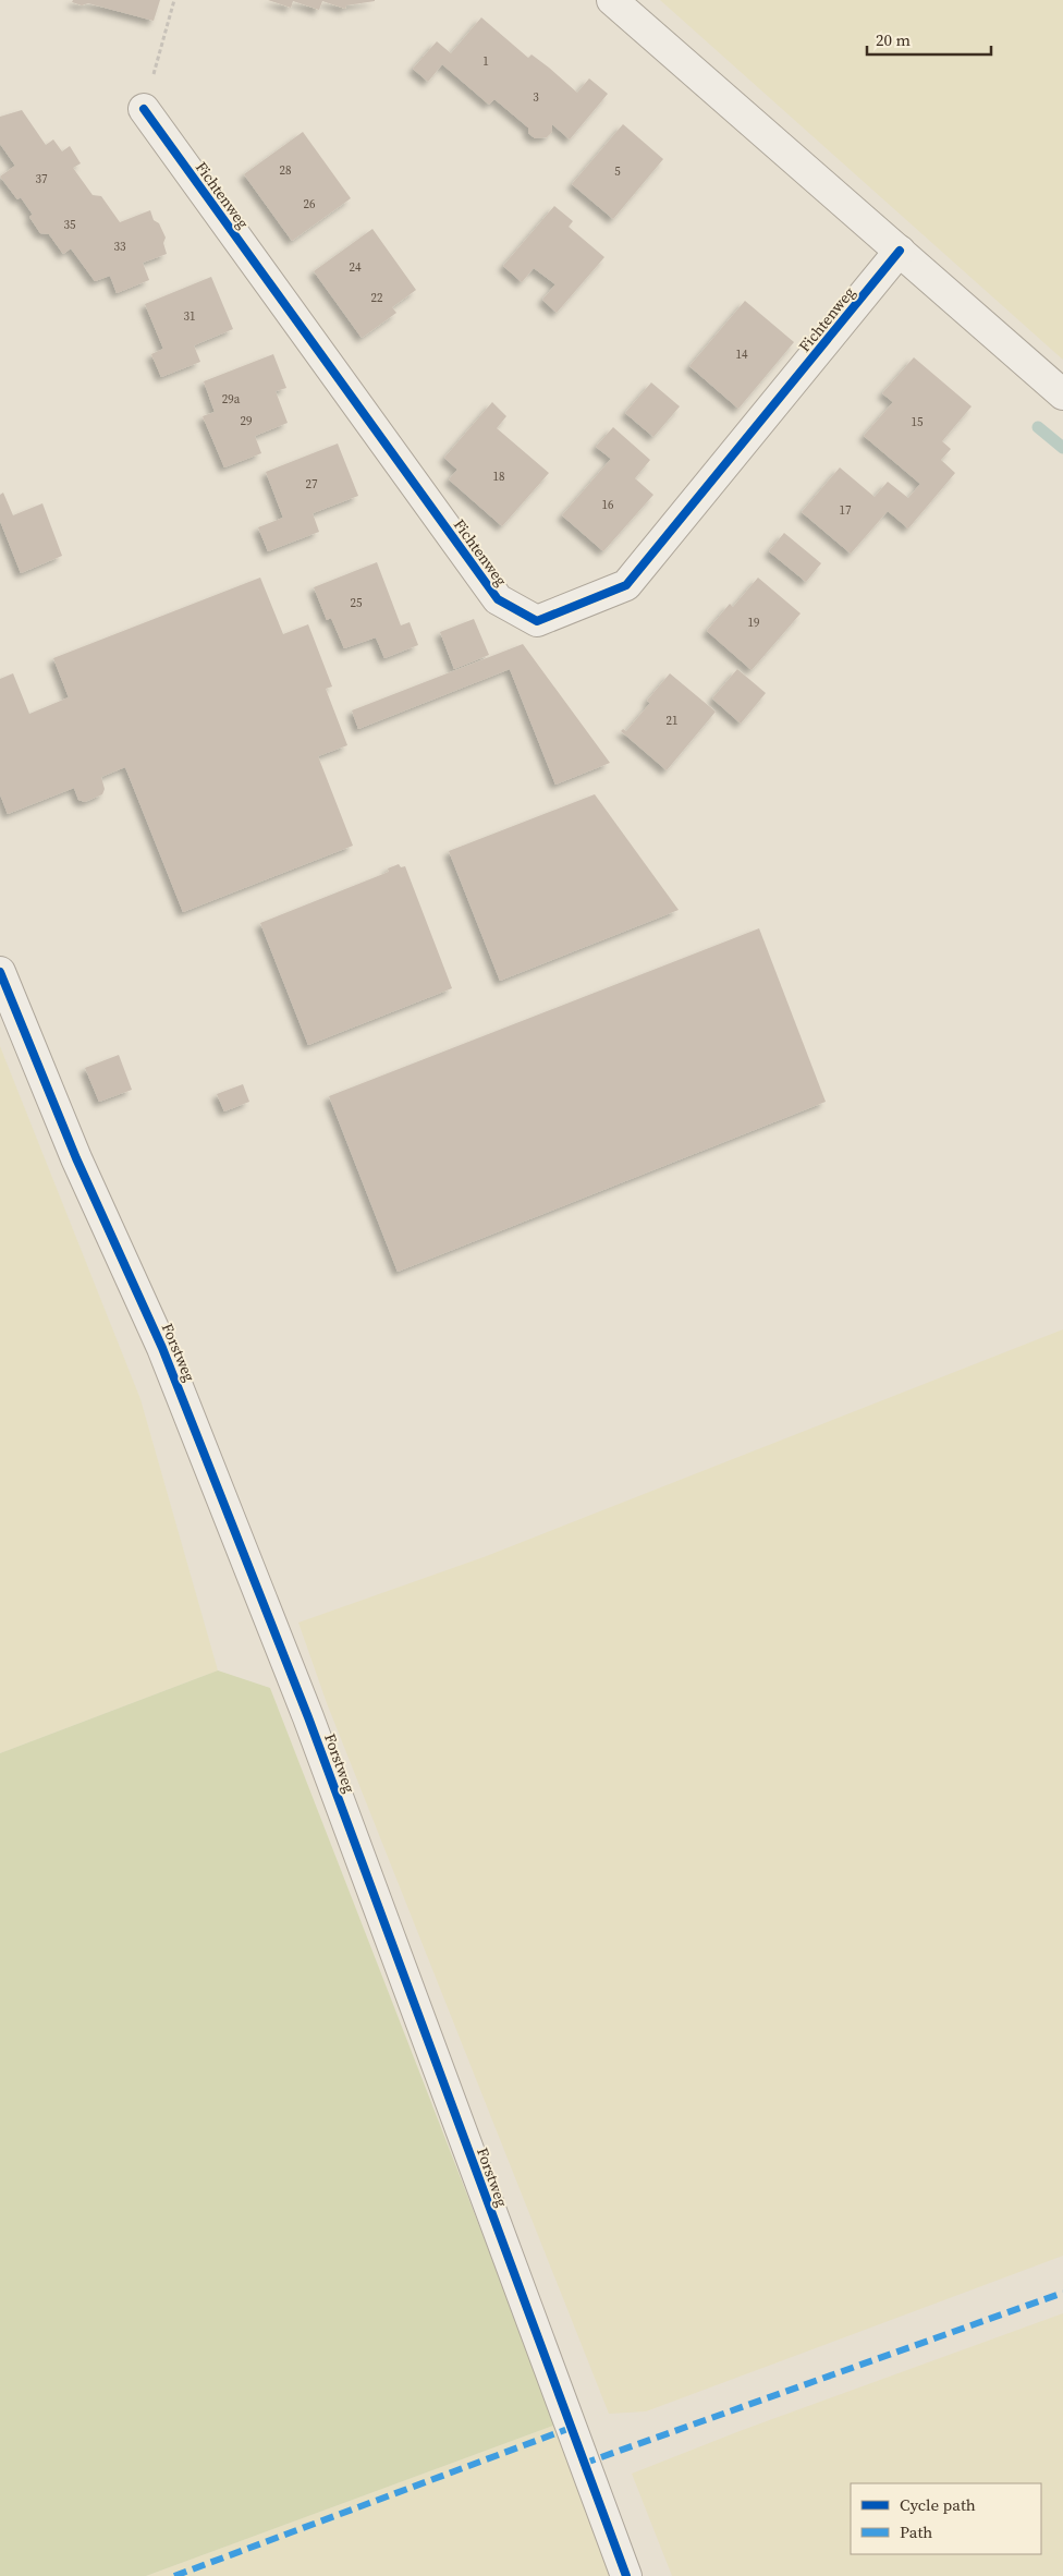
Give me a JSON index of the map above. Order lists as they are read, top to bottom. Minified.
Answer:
{"streets":{"street":["Fichtenweg","Forstweg"]},"house_numbers":["1","3","28","5","37","26","35","33","24","22","31","14","29a","29","15","18","27","16","17","25","19","21"],"legend":["Cycle path","Path"],"scale_bar":"20 m"}
